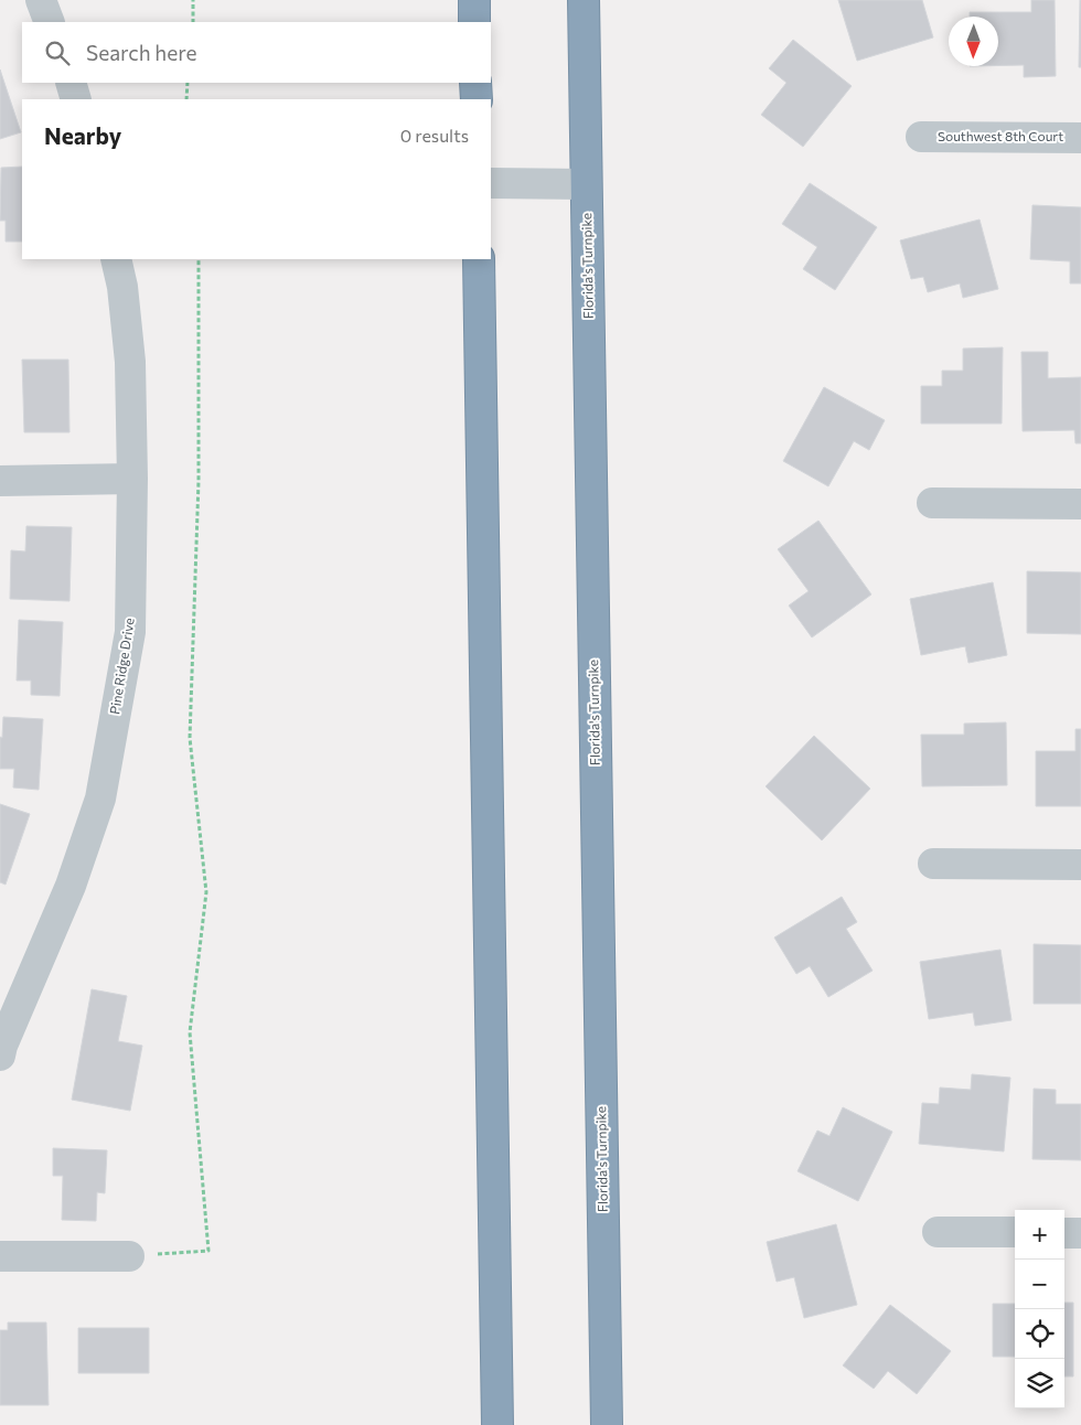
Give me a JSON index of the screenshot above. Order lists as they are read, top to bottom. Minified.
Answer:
{"streets":{"highway":["Florida's Turnpike"],"street":["Southwest 8th Court","Pine Ridge Drive"]},"north":"bottom","page":{"search":"Search here","heading":["Nearby","0 results"],"map_buttons":["+","−"]}}
